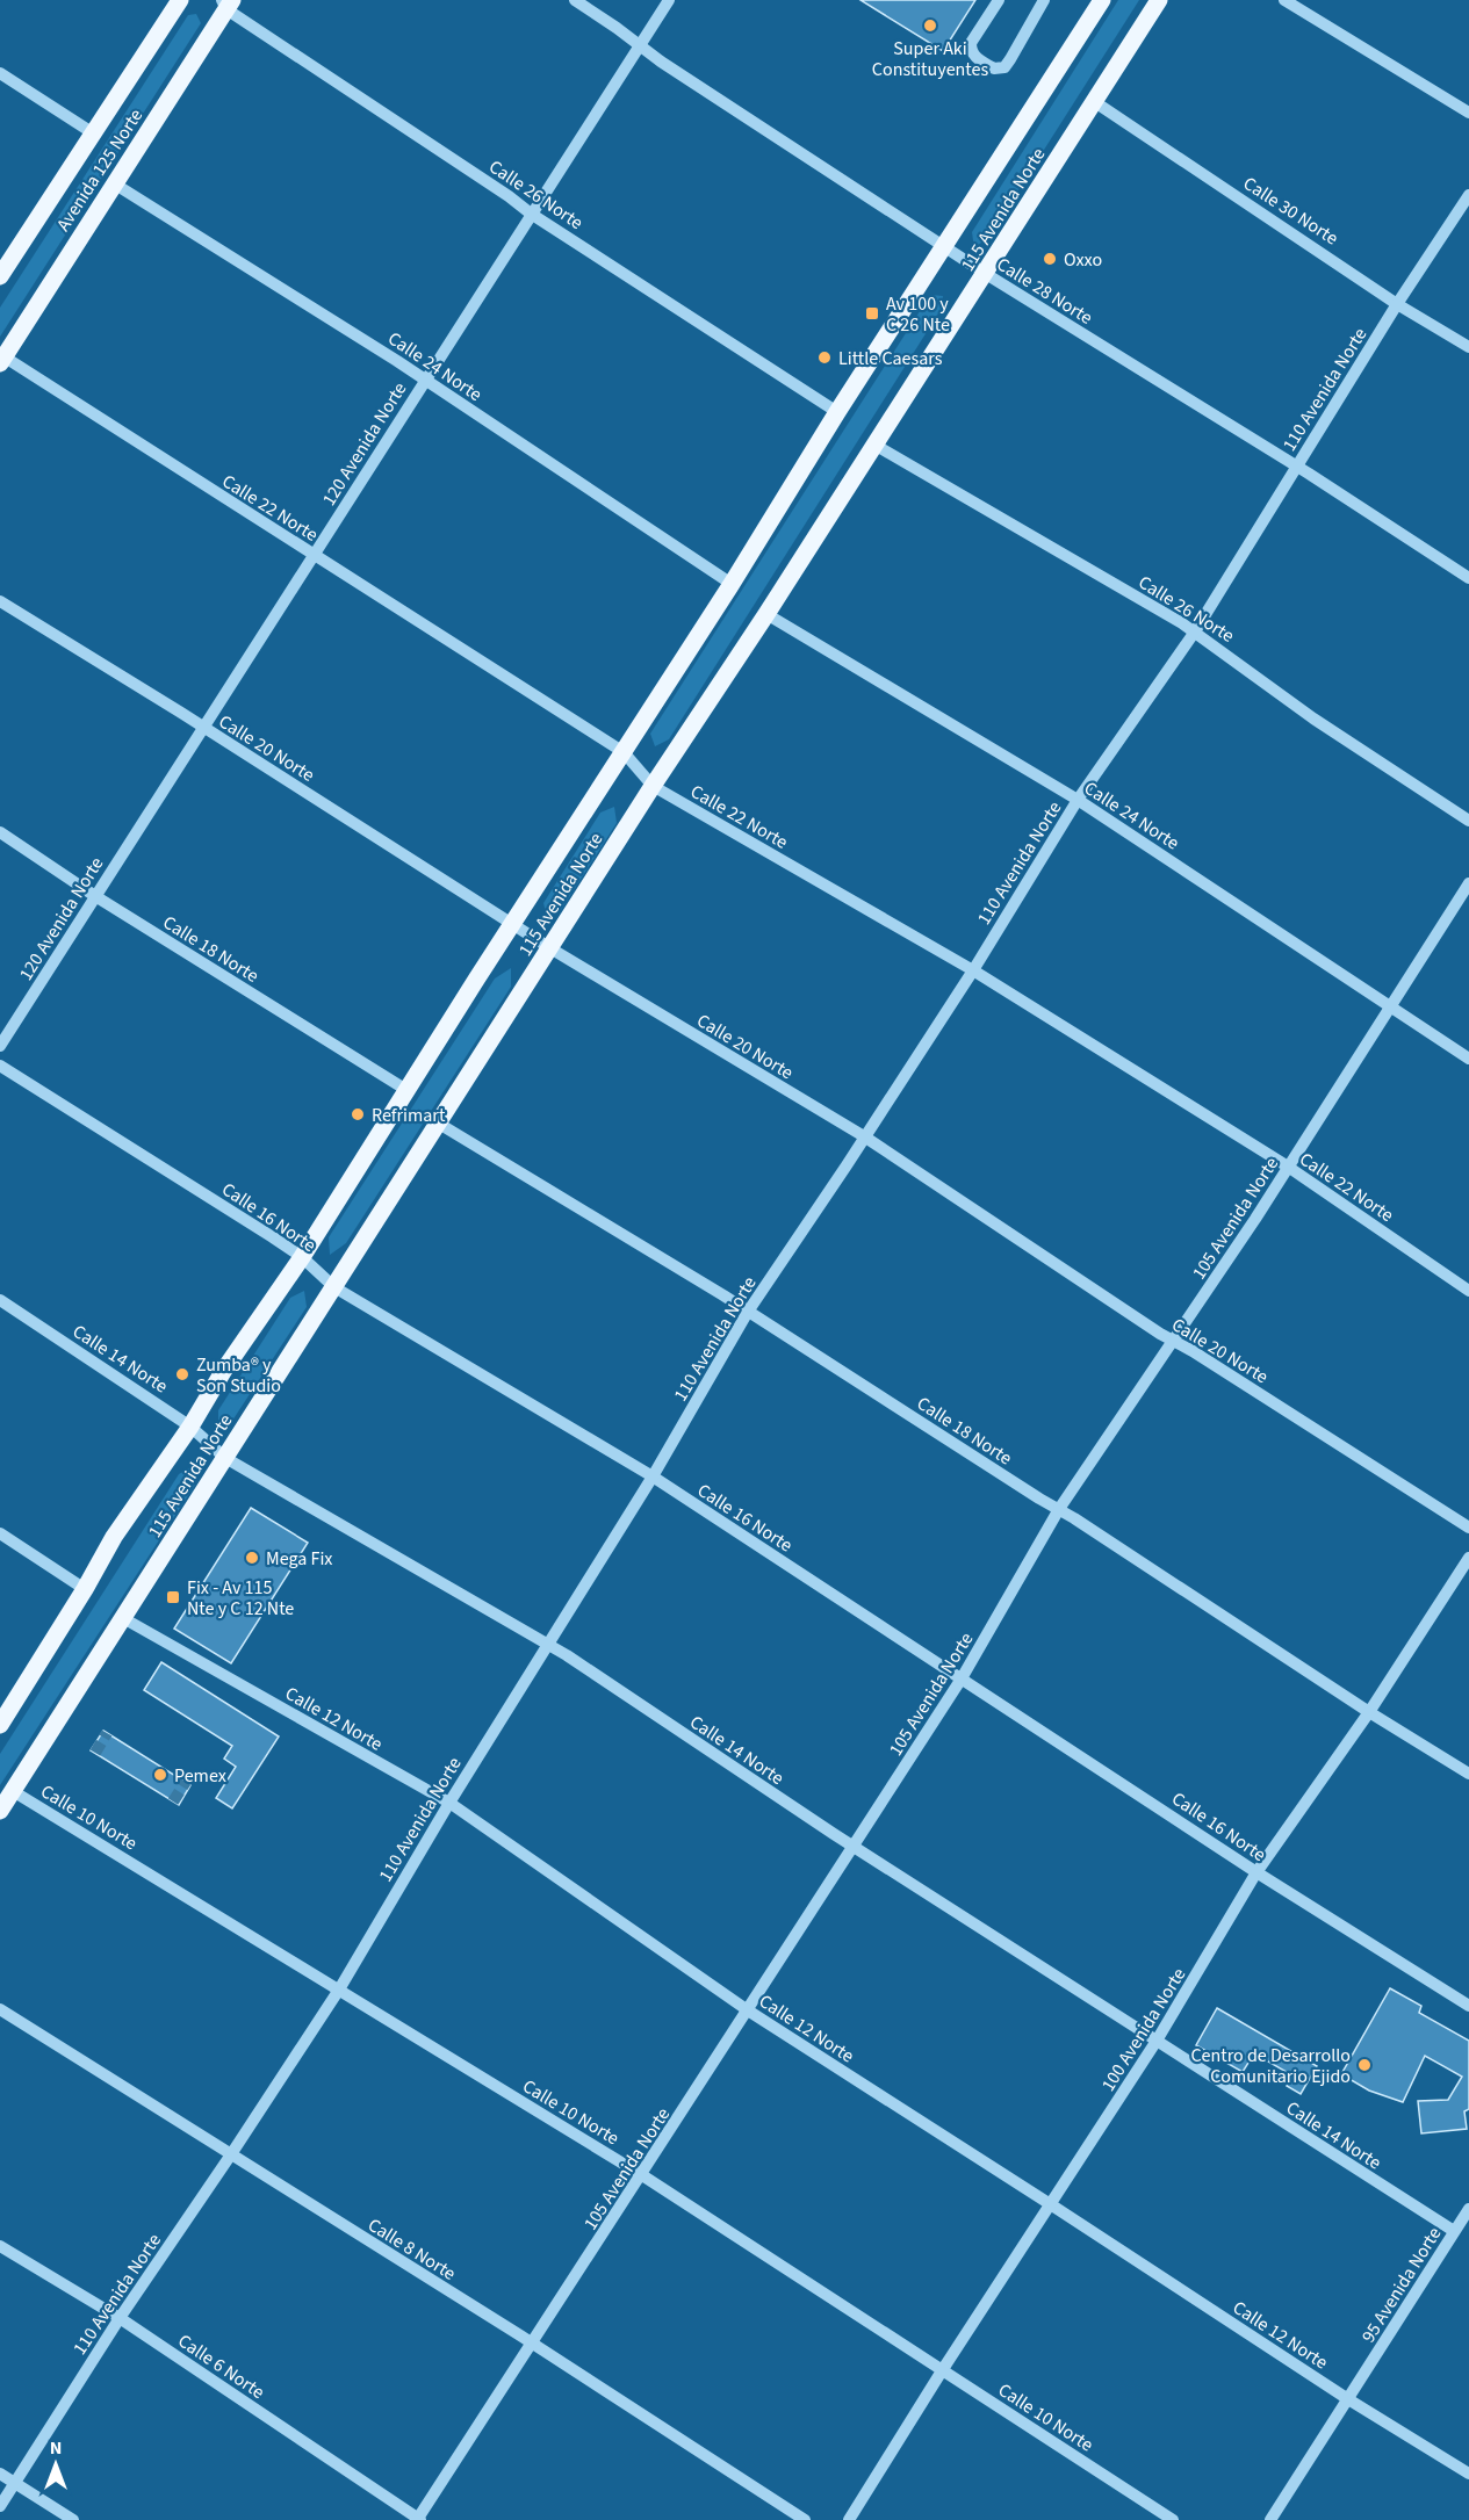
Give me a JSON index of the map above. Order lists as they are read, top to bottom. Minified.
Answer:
{"streets":{"main road":["Avenida 125 Norte","115 Avenida Norte"],"street":["Calle 26 Norte","Calle 30 Norte","Calle 28 Norte","Calle 24 Norte","110 Avenida Norte","120 Avenida Norte","Calle 22 Norte","Calle 20 Norte","Calle 18 Norte","Calle 16 Norte","105 Avenida Norte","Calle 14 Norte","Calle 12 Norte","Calle 10 Norte","100 Avenida Norte","Calle 8 Norte","95 Avenida Norte","Calle 6 Norte"]},"crossings":[["Avenida 125 Norte","Calle 26 Norte"],["Avenida 125 Norte","Calle 24 Norte"],["Avenida 125 Norte","Calle 22 Norte"],["Calle 26 Norte","115 Avenida Norte"],["Calle 26 Norte","110 Avenida Norte"],["Calle 26 Norte","120 Avenida Norte"],["115 Avenida Norte","Calle 30 Norte"],["115 Avenida Norte","Calle 28 Norte"],["115 Avenida Norte","Calle 24 Norte"],["115 Avenida Norte","Calle 22 Norte"],["115 Avenida Norte","Calle 20 Norte"],["115 Avenida Norte","Calle 18 Norte"],["115 Avenida Norte","Calle 16 Norte"],["115 Avenida Norte","Calle 14 Norte"],["115 Avenida Norte","Calle 12 Norte"],["115 Avenida Norte","Calle 10 Norte"],["Calle 30 Norte","110 Avenida Norte"],["Calle 28 Norte","110 Avenida Norte"],["Calle 28 Norte","120 Avenida Norte"],["Calle 24 Norte","110 Avenida Norte"],["Calle 24 Norte","120 Avenida Norte"],["Calle 24 Norte","105 Avenida Norte"],["110 Avenida Norte","Calle 22 Norte"],["110 Avenida Norte","Calle 20 Norte"],["110 Avenida Norte","Calle 18 Norte"],["110 Avenida Norte","Calle 16 Norte"],["110 Avenida Norte","Calle 14 Norte"],["110 Avenida Norte","Calle 12 Norte"],["110 Avenida Norte","Calle 10 Norte"],["110 Avenida Norte","Calle 8 Norte"],["110 Avenida Norte","Calle 6 Norte"],["120 Avenida Norte","Calle 22 Norte"],["120 Avenida Norte","Calle 20 Norte"],["120 Avenida Norte","Calle 18 Norte"],["Calle 22 Norte","105 Avenida Norte"],["Calle 20 Norte","105 Avenida Norte"],["Calle 18 Norte","105 Avenida Norte"],["Calle 18 Norte","100 Avenida Norte"],["Calle 16 Norte","105 Avenida Norte"],["Calle 16 Norte","100 Avenida Norte"],["105 Avenida Norte","Calle 14 Norte"],["105 Avenida Norte","Calle 12 Norte"],["105 Avenida Norte","Calle 10 Norte"],["105 Avenida Norte","Calle 8 Norte"],["105 Avenida Norte","Calle 6 Norte"],["Calle 14 Norte","100 Avenida Norte"],["Calle 14 Norte","95 Avenida Norte"],["Calle 12 Norte","100 Avenida Norte"],["Calle 12 Norte","95 Avenida Norte"],["Calle 10 Norte","100 Avenida Norte"]],"places":{"other":["Super Aki Constituyentes","Oxxo","Little Caesars","Refrimart","Zumba® y Son Studio","Mega Fix","Pemex","Centro de Desarrollo Comunitario Ejido"],"transit":["Av 100 y C 26 Nte","Fix - Av 115 Nte y C 12 Nte"]},"north":"top"}
